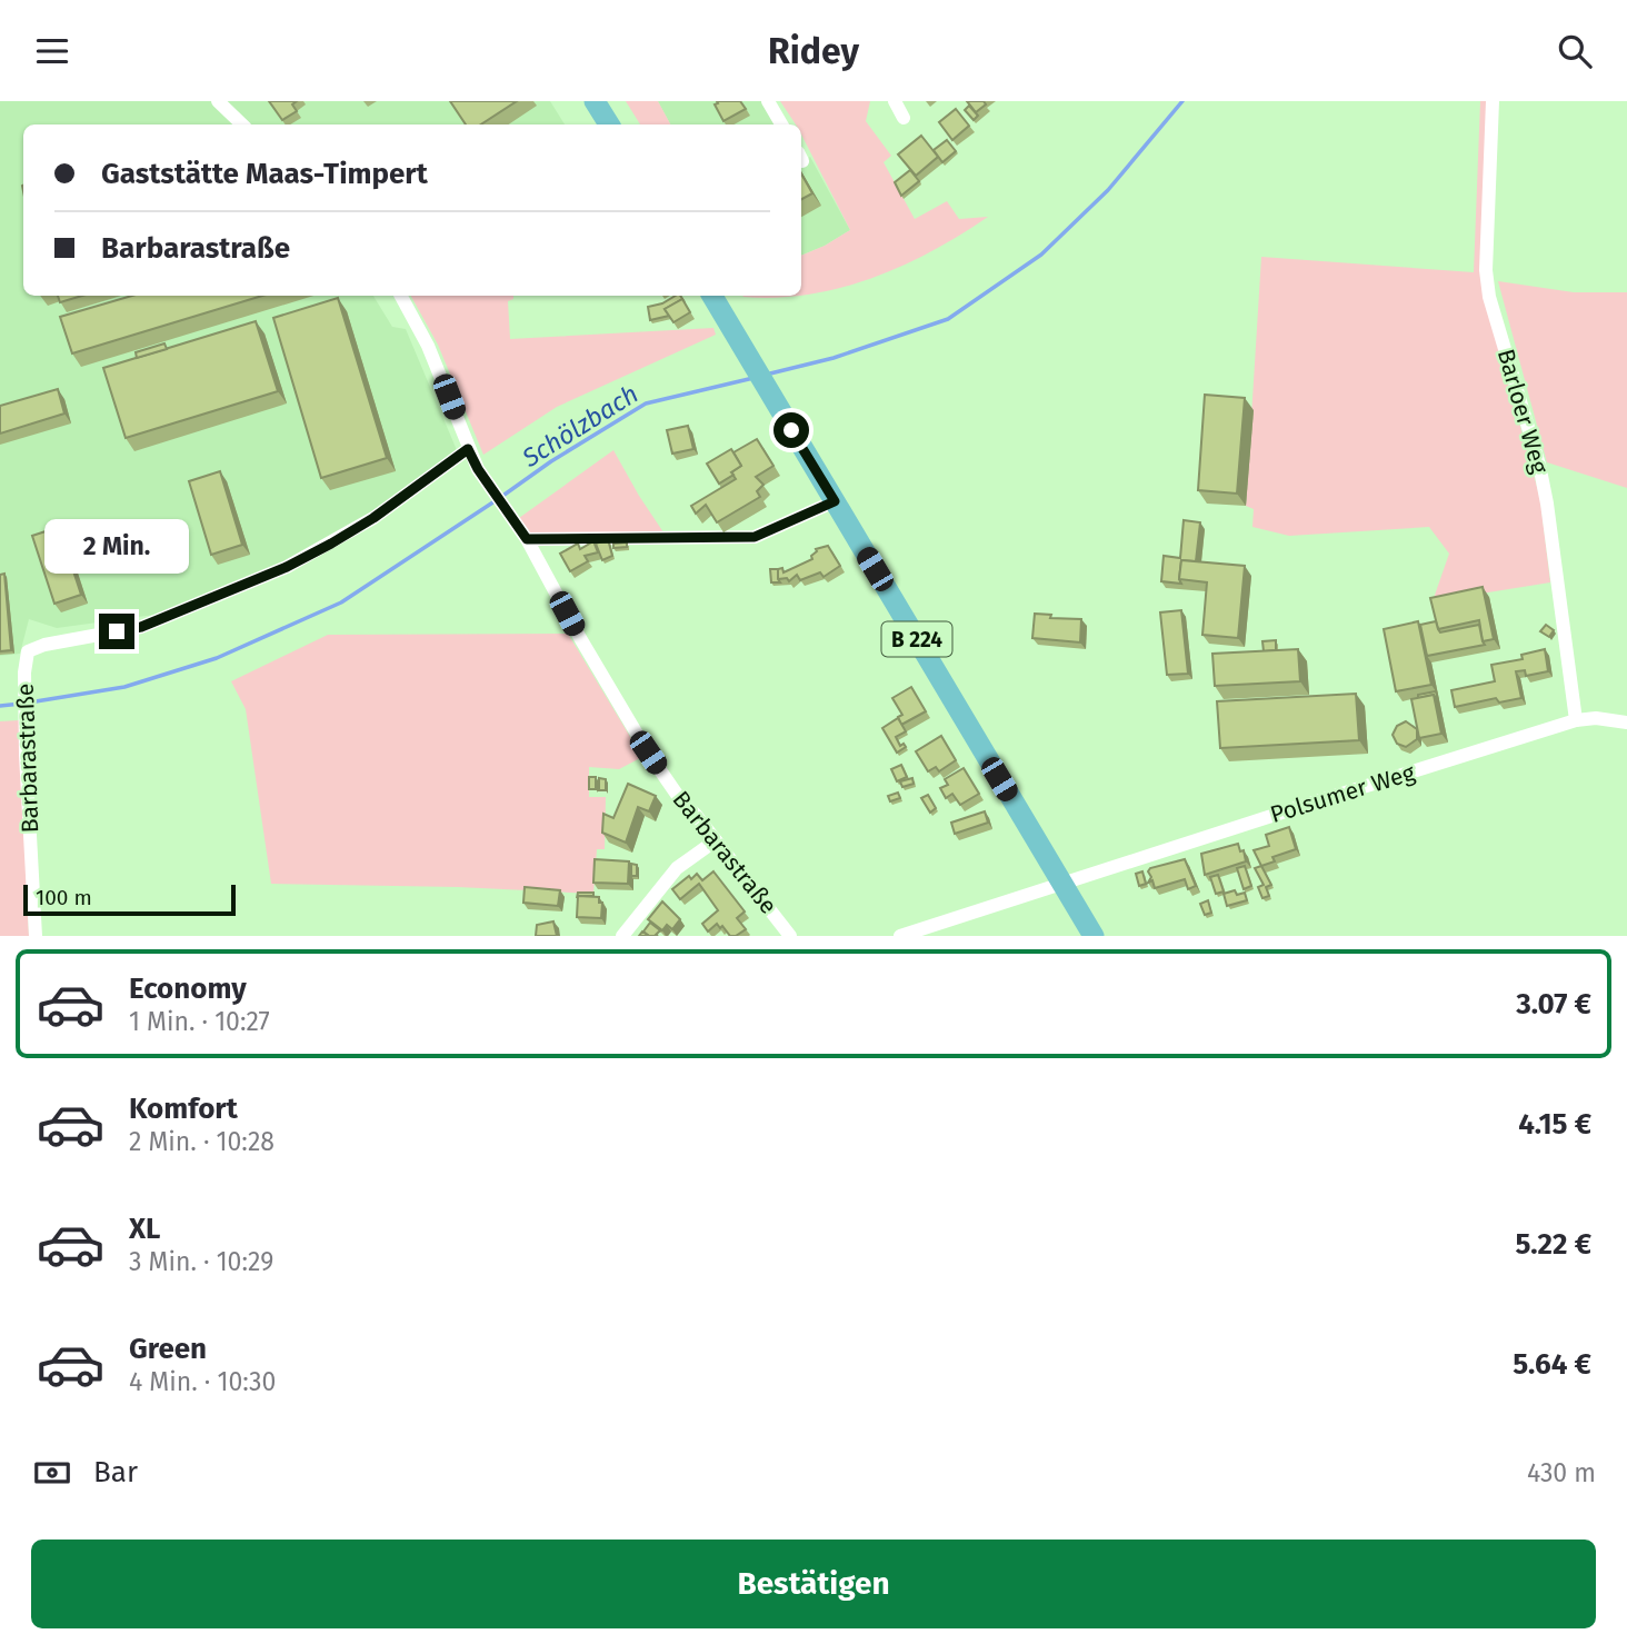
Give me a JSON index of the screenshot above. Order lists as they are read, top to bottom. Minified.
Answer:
{"streets":{"main road":["B 224"],"street":["Barloer Weg","Barbarastraße","Polsumer Weg"]},"crossings":[["Barloer Weg","Polsumer Weg"],["B 224","Polsumer Weg"]],"water":["Schölzbach"],"scale_bar":"100 m","page":{"header":"Ridey","banner":["Gaststätte Maas-Timpert","Barbarastraße"],"bubble":"2 Min.","scale":"100 m","list":[{"name":"Economy","note":"1 Min. · 10:27","value":"3.07 €"},{"name":"Komfort","note":"2 Min. · 10:28","value":"4.15 €"},{"name":"XL","note":"3 Min. · 10:29","value":"5.22 €"},{"name":"Green","note":"4 Min. · 10:30","value":"5.64 €"}],"pay":["Bar","430 m"],"buttons":"Bestätigen"}}
